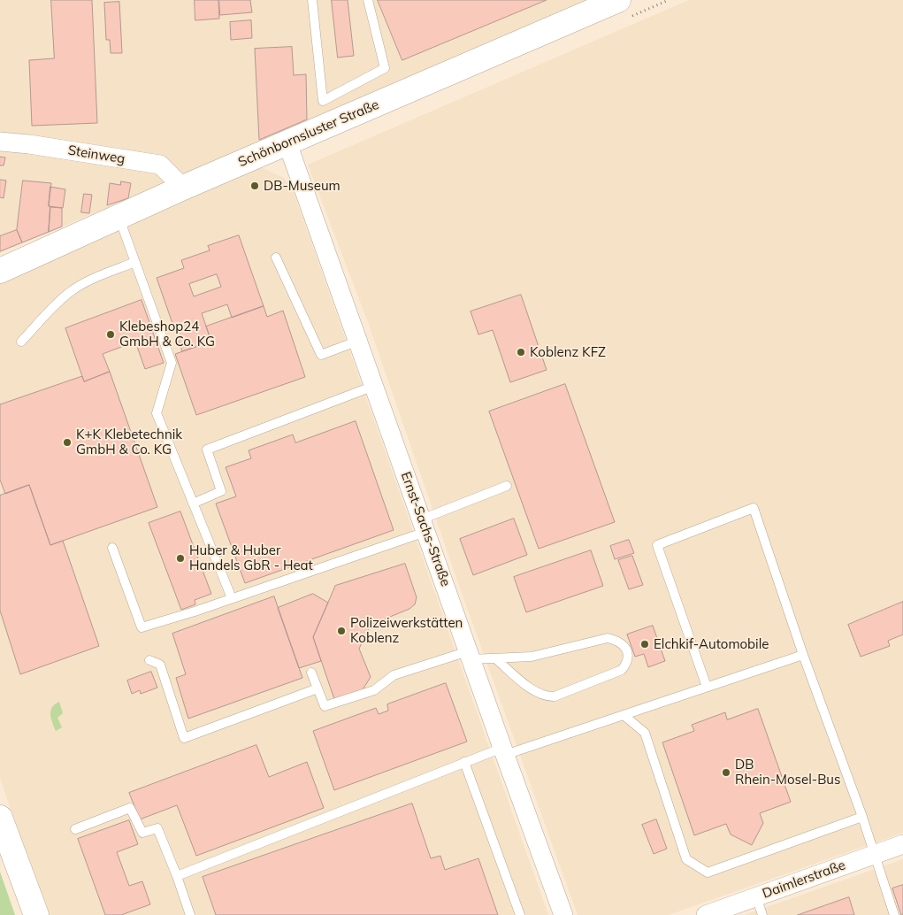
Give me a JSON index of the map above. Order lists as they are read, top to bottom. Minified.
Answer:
{"streets":{"street":["Schönbornsluster Straße","Steinweg","Ernst-Sachs-Straße","Daimlerstraße"]},"crossings":[["Schönbornsluster Straße","Steinweg"],["Schönbornsluster Straße","Ernst-Sachs-Straße"]],"places":["DB-Museum","Klebeshop24 GmbH & Co. KG","Koblenz KFZ","K+K Klebetechnik GmbH & Co. KG","Huber & Huber Handels GbR - Heat","Polizeiwerkstätten Koblenz","Elchkif-Automobile","DB Rhein-Mosel-Bus"]}
